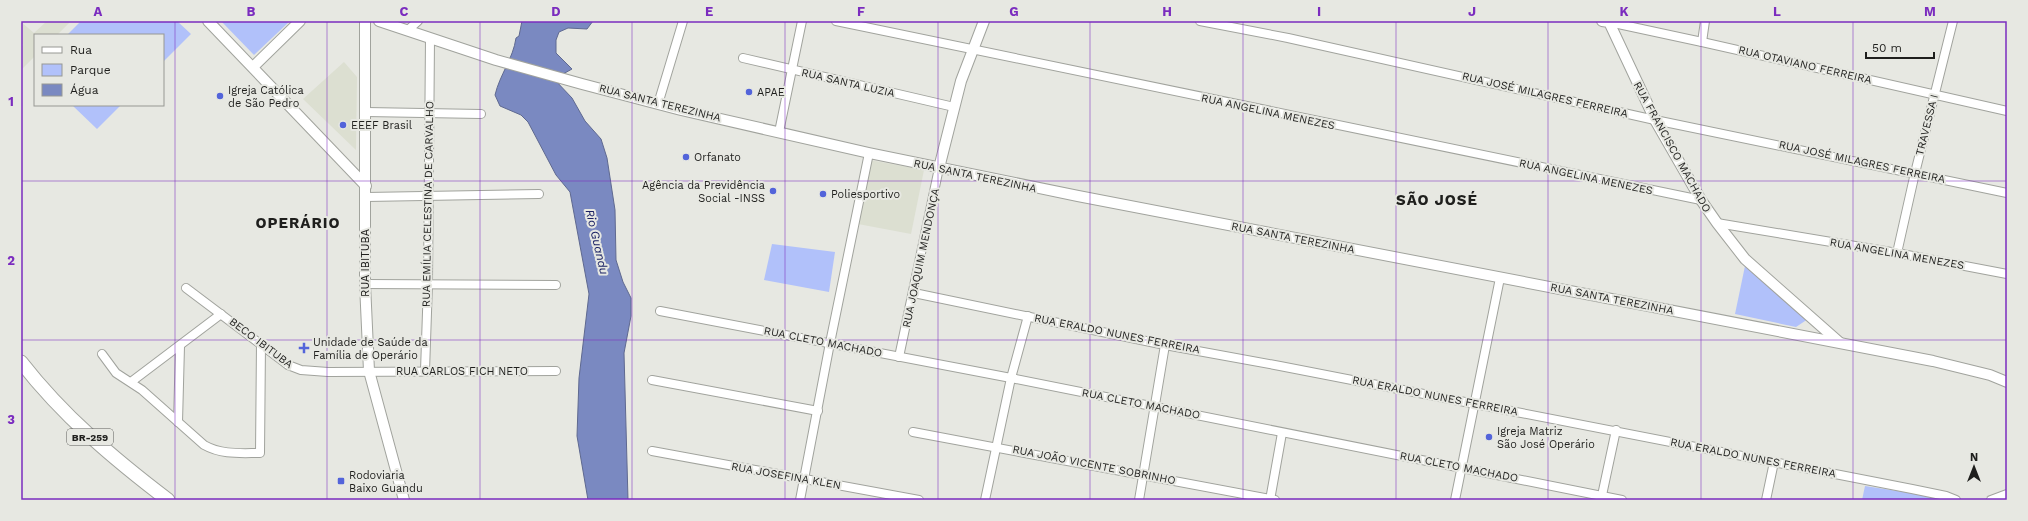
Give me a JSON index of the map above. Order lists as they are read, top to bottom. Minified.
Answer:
{"streets":{"highway":["BR-259"],"street":["RUA OTAVIANO FERREIRA","RUA SANTA LUZIA","RUA JOSÉ MILAGRES FERREIRA","RUA SANTA TEREZINHA","RUA ANGELINA MENEZES","TRAVESSA I","RUA FRANCISCO MACHADO","RUA EMÍLIA CELESTINA DE CARVALHO","RUA JOAQUIM MENDONÇA","RUA IBITUBA","RUA ERALDO NUNES FERREIRA","RUA CLETO MACHADO","BECO IBITUBA","RUA CARLOS FICH NETO","RUA JOÃO VICENTE SOBRINHO","RUA JOSEFINA KLEN"]},"crossings":[["RUA OTAVIANO FERREIRA","TRAVESSA I"],["RUA OTAVIANO FERREIRA","RUA FRANCISCO MACHADO"],["RUA SANTA LUZIA","RUA JOAQUIM MENDONÇA"],["RUA JOSÉ MILAGRES FERREIRA","TRAVESSA I"],["RUA JOSÉ MILAGRES FERREIRA","RUA FRANCISCO MACHADO"],["RUA SANTA TEREZINHA","RUA FRANCISCO MACHADO"],["RUA SANTA TEREZINHA","RUA EMÍLIA CELESTINA DE CARVALHO"],["RUA SANTA TEREZINHA","RUA JOAQUIM MENDONÇA"],["RUA ANGELINA MENEZES","TRAVESSA I"],["RUA ANGELINA MENEZES","RUA FRANCISCO MACHADO"],["RUA ANGELINA MENEZES","RUA JOAQUIM MENDONÇA"],["RUA EMÍLIA CELESTINA DE CARVALHO","RUA CARLOS FICH NETO"],["RUA JOAQUIM MENDONÇA","RUA ERALDO NUNES FERREIRA"],["RUA JOAQUIM MENDONÇA","RUA CLETO MACHADO"],["RUA IBITUBA","BECO IBITUBA"],["RUA IBITUBA","RUA CARLOS FICH NETO"],["BECO IBITUBA","RUA CARLOS FICH NETO"]],"districts":["SÃO JOSÉ","OPERÁRIO"],"water":["Rio Guandu"],"places":{"other":["APAE","Igreja Católica de São Pedro","EEEF Brasil","Orfanato","Agência da Previdência Social -INSS","Poliesportivo","Igreja Matriz São José Operário"],"health":["Unidade de Saúde da Família de Operário"],"transit":["Rodoviaria Baixo Guandu"]},"legend":["Rua","Parque","Água"],"scale_bar":"50 m","north":"top","grid":{"columns":["A","B","C","D","E","F","G","H","I","J","K","L","M"],"rows":["1","2","3"]}}
